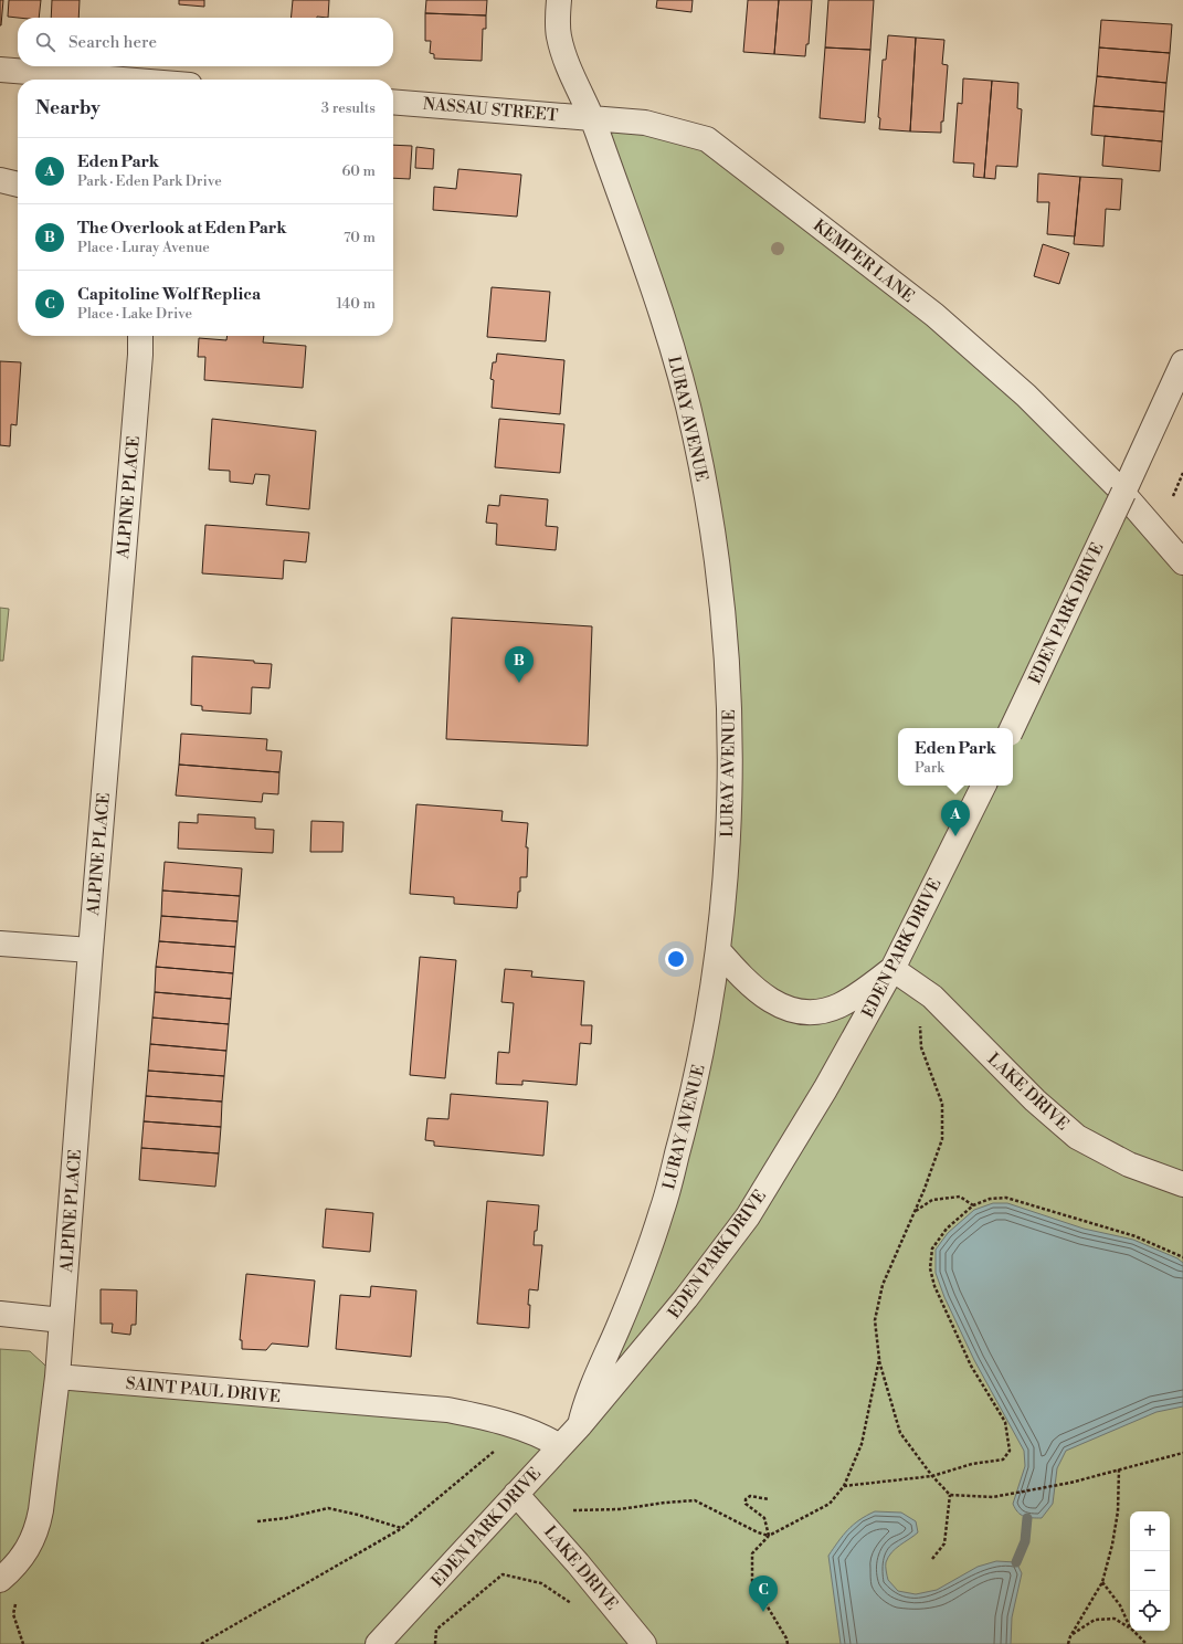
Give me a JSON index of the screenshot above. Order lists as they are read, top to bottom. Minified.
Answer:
{"streets":{"street":["NASSAU STREET","KEMPER LANE","LURAY AVENUE","ALPINE PLACE","EDEN PARK DRIVE","LAKE DRIVE","SAINT PAUL DRIVE"]},"crossings":[["NASSAU STREET","KEMPER LANE"],["NASSAU STREET","LURAY AVENUE"],["KEMPER LANE","LURAY AVENUE"],["LURAY AVENUE","EDEN PARK DRIVE"],["ALPINE PLACE","SAINT PAUL DRIVE"],["EDEN PARK DRIVE","LAKE DRIVE"],["EDEN PARK DRIVE","SAINT PAUL DRIVE"]],"page":{"search":"Search here","heading":["Nearby","3 results"],"list":[{"mark":"A","name":"Eden Park","note":"Park · Eden Park Drive","value":"60 m"},{"mark":"B","name":"The Overlook at Eden Park","note":"Place · Luray Avenue","value":"70 m"},{"mark":"C","name":"Capitoline Wolf Replica","note":"Place · Lake Drive","value":"140 m"}],"pins":["B","A","C"],"popup":["Eden Park","Park"],"map_buttons":["+","−"]}}
